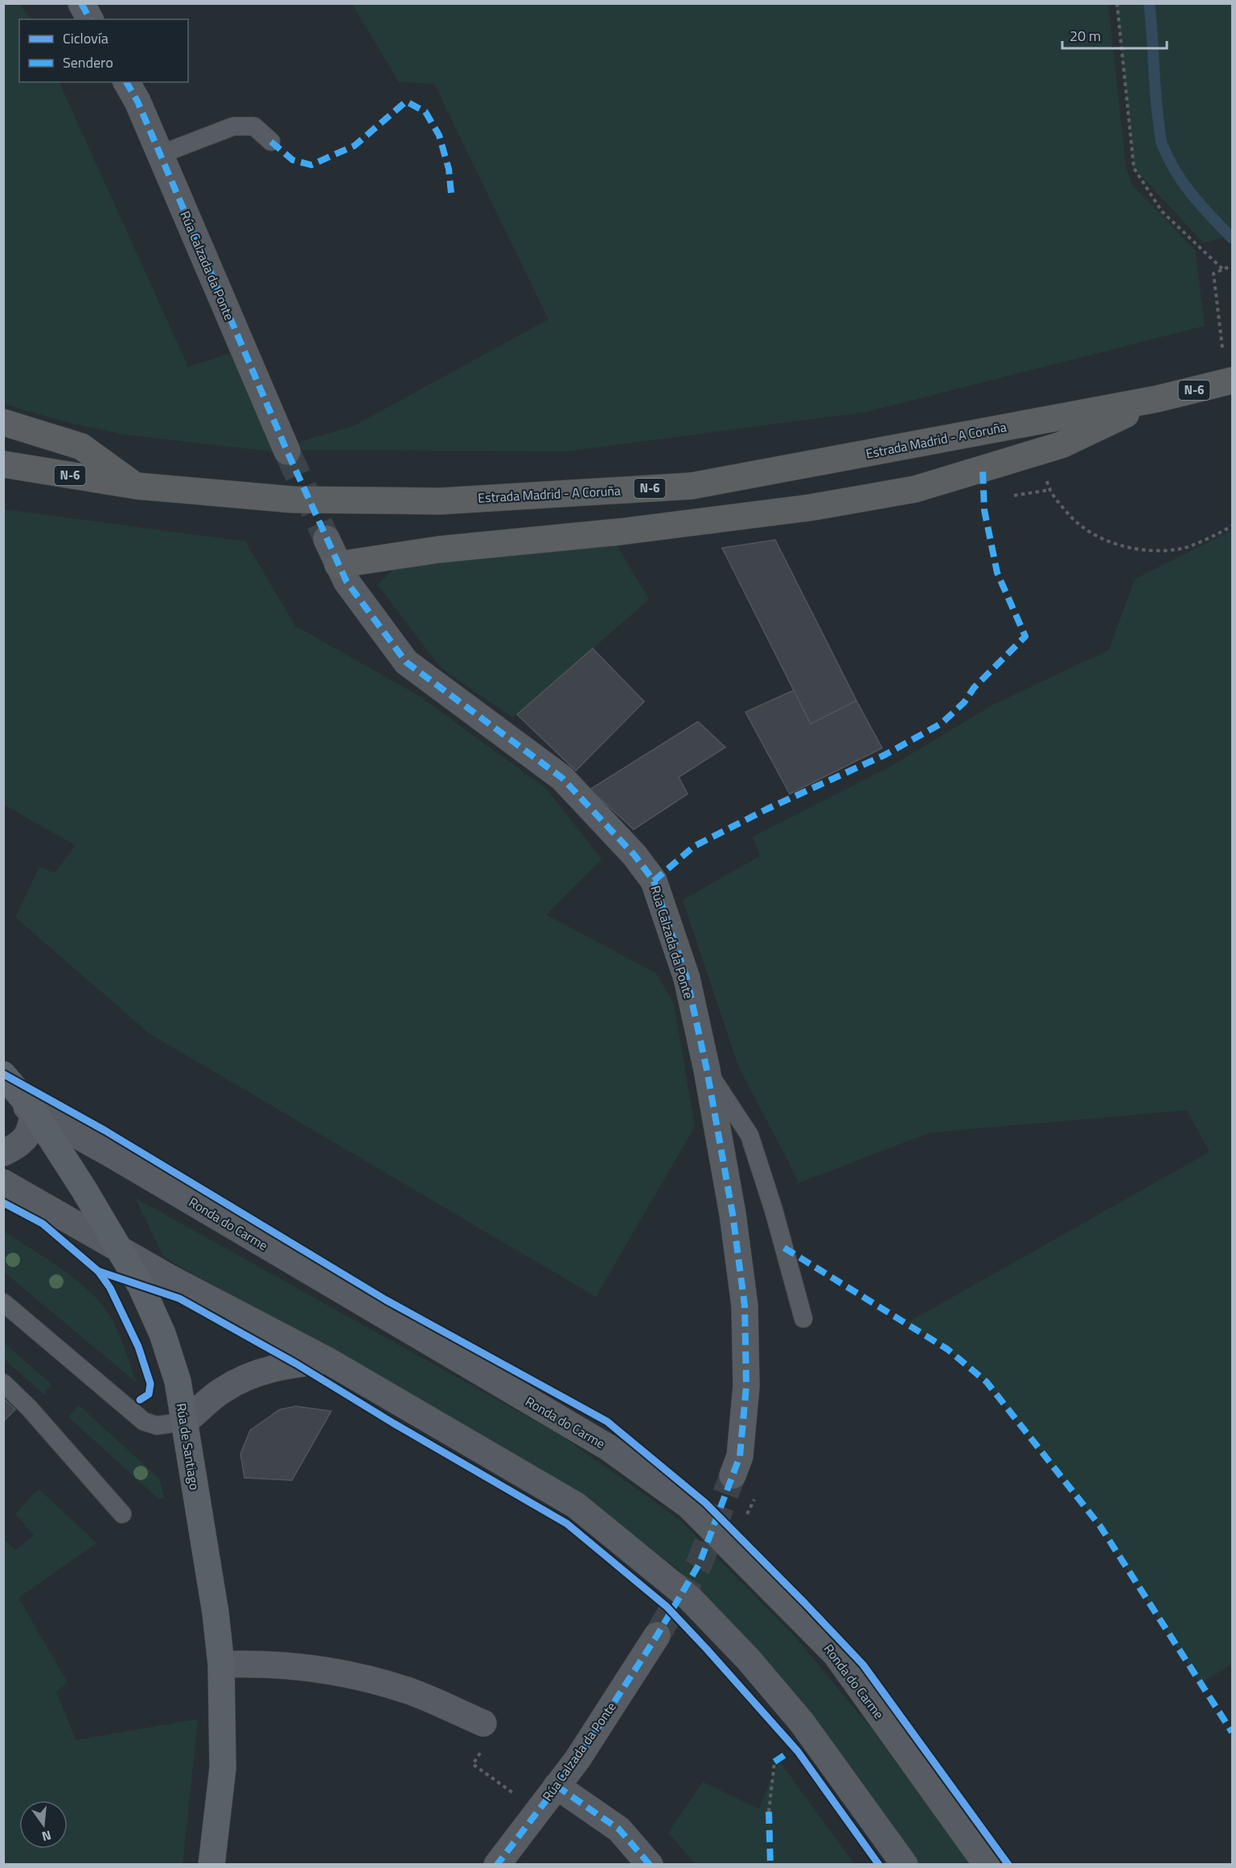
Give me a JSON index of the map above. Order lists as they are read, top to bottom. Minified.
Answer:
{"streets":{"highway":["N-6","Estrada Madrid - A Coruña"],"street":["Rúa Calzada da Ponte","Ronda do Carme","Rúa de Santiago"]},"crossings":[["Ronda do Carme","Rúa de Santiago"]],"legend":["Ciclovía","Sendero"],"scale_bar":"20 m","north":"bottom"}
